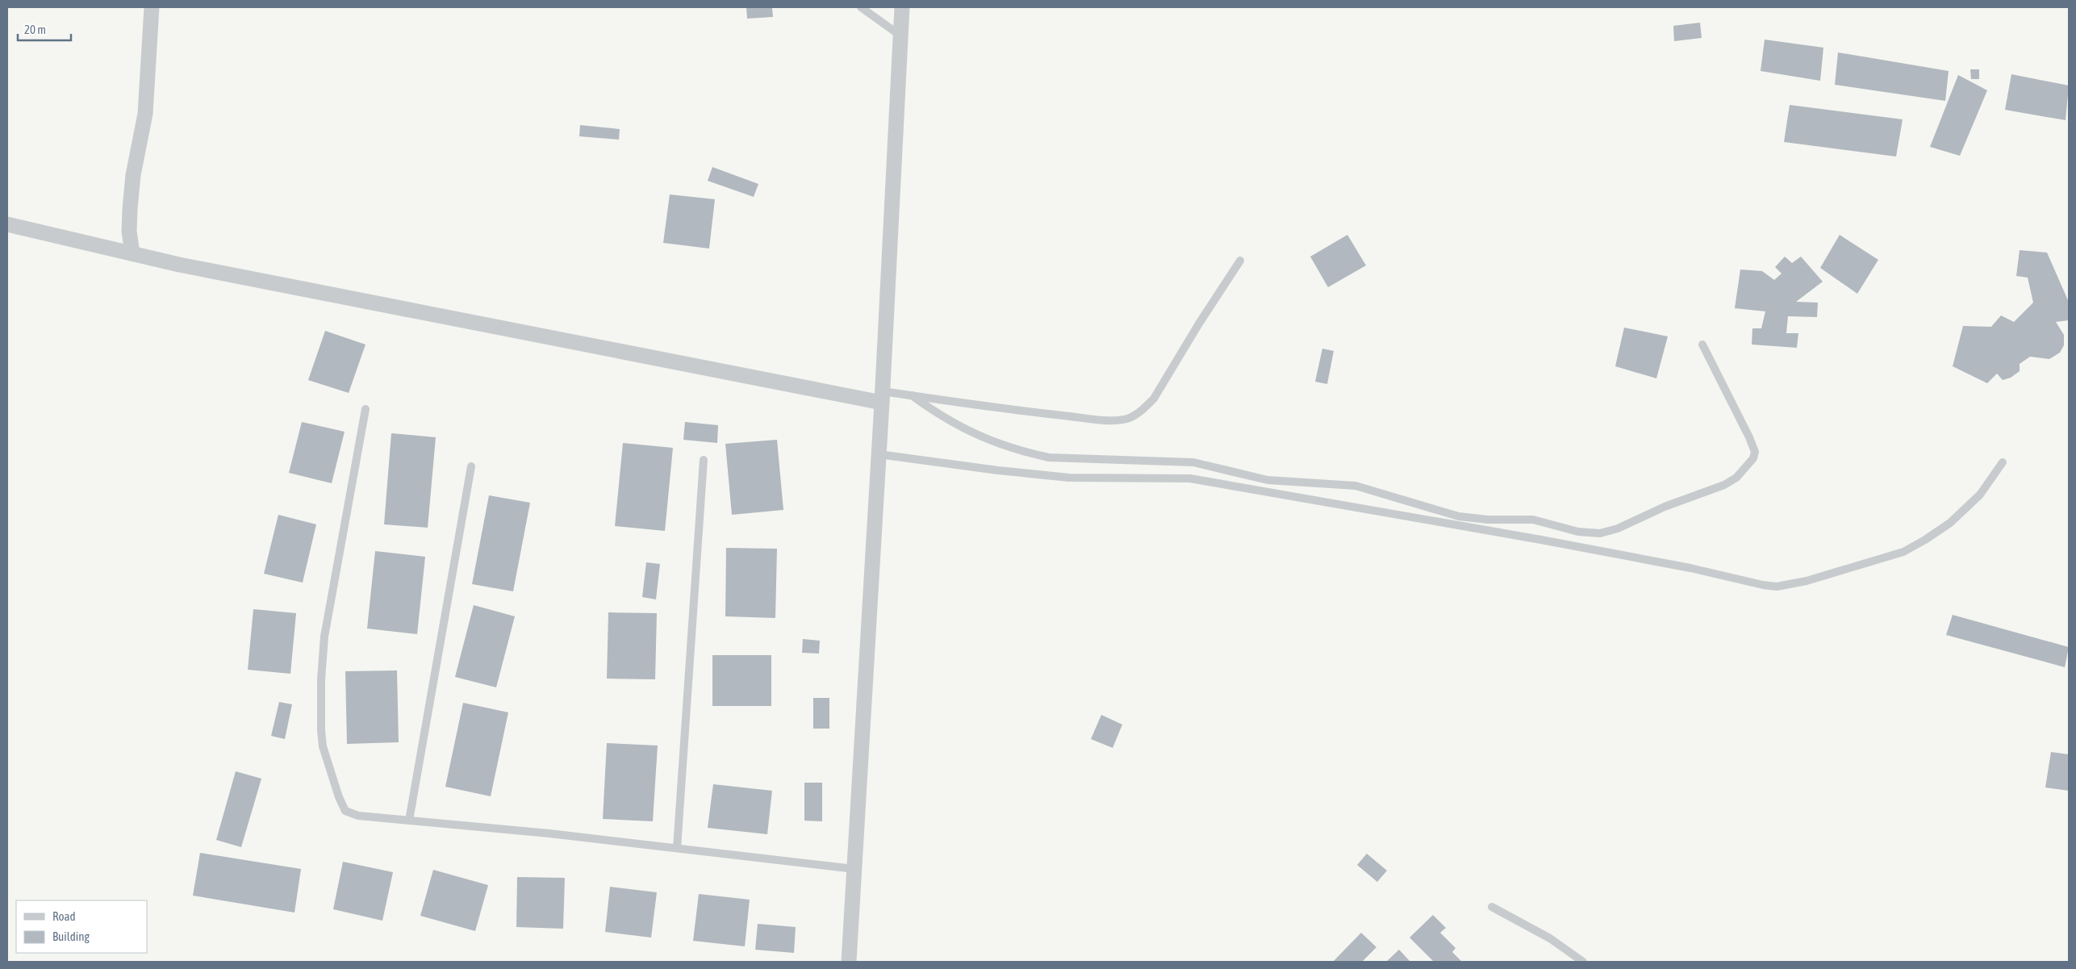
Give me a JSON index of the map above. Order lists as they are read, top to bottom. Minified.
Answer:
{"legend":["Road","Building"],"scale_bar":"20 m"}
